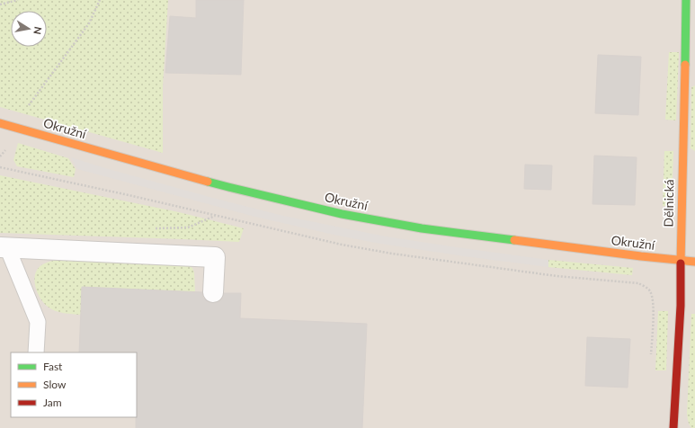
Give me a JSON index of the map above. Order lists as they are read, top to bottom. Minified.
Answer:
{"streets":{"street":["Okružní","Dělnická"]},"crossings":[["Okružní","Dělnická"]],"legend":["Fast","Slow","Jam"],"north":"right"}
